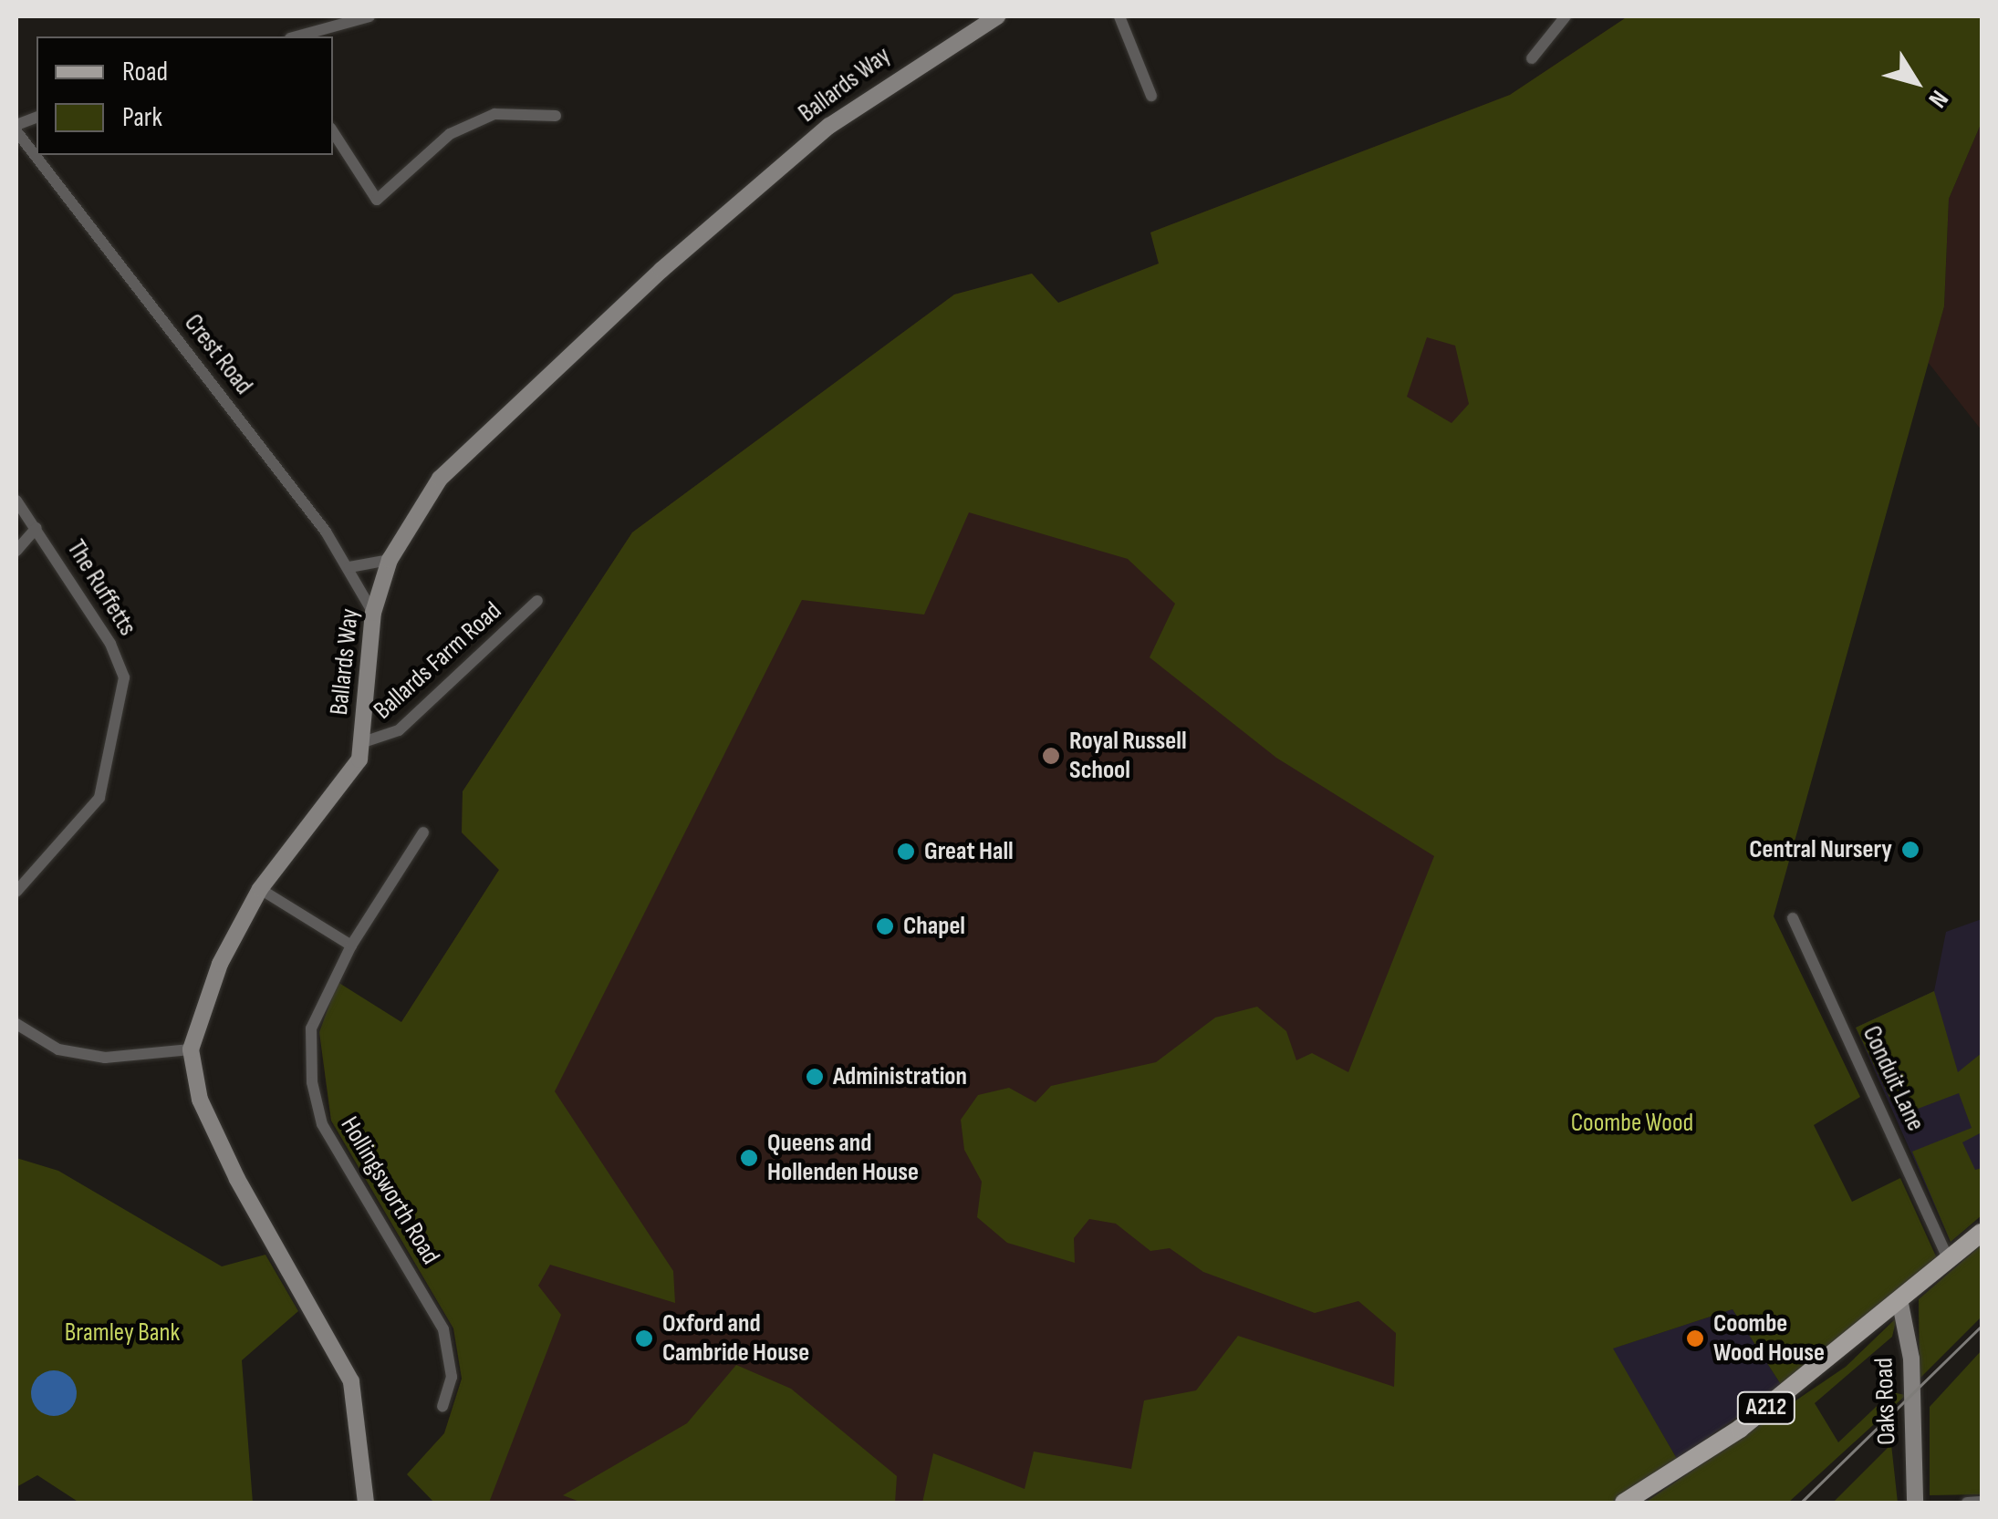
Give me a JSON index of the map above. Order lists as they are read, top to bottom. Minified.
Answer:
{"streets":{"main road":["A212"],"street":["Ballards Way","Crest Road","The Ruffetts","Ballards Farm Road","Conduit Lane","Hollingsworth Road","Oaks Road"]},"crossings":[["Ballards Way","Crest Road"],["Ballards Way","Ballards Farm Road"],["Conduit Lane","A212"],["Oaks Road","A212"]],"parks":["Coombe Wood","Bramley Bank"],"places":["Royal Russell School","Central Nursery","Great Hall","Chapel","Administration","Queens and Hollenden House","Oxford and Cambride House","Coombe Wood House"],"legend":["Road","Park"],"north":"bottom right"}
